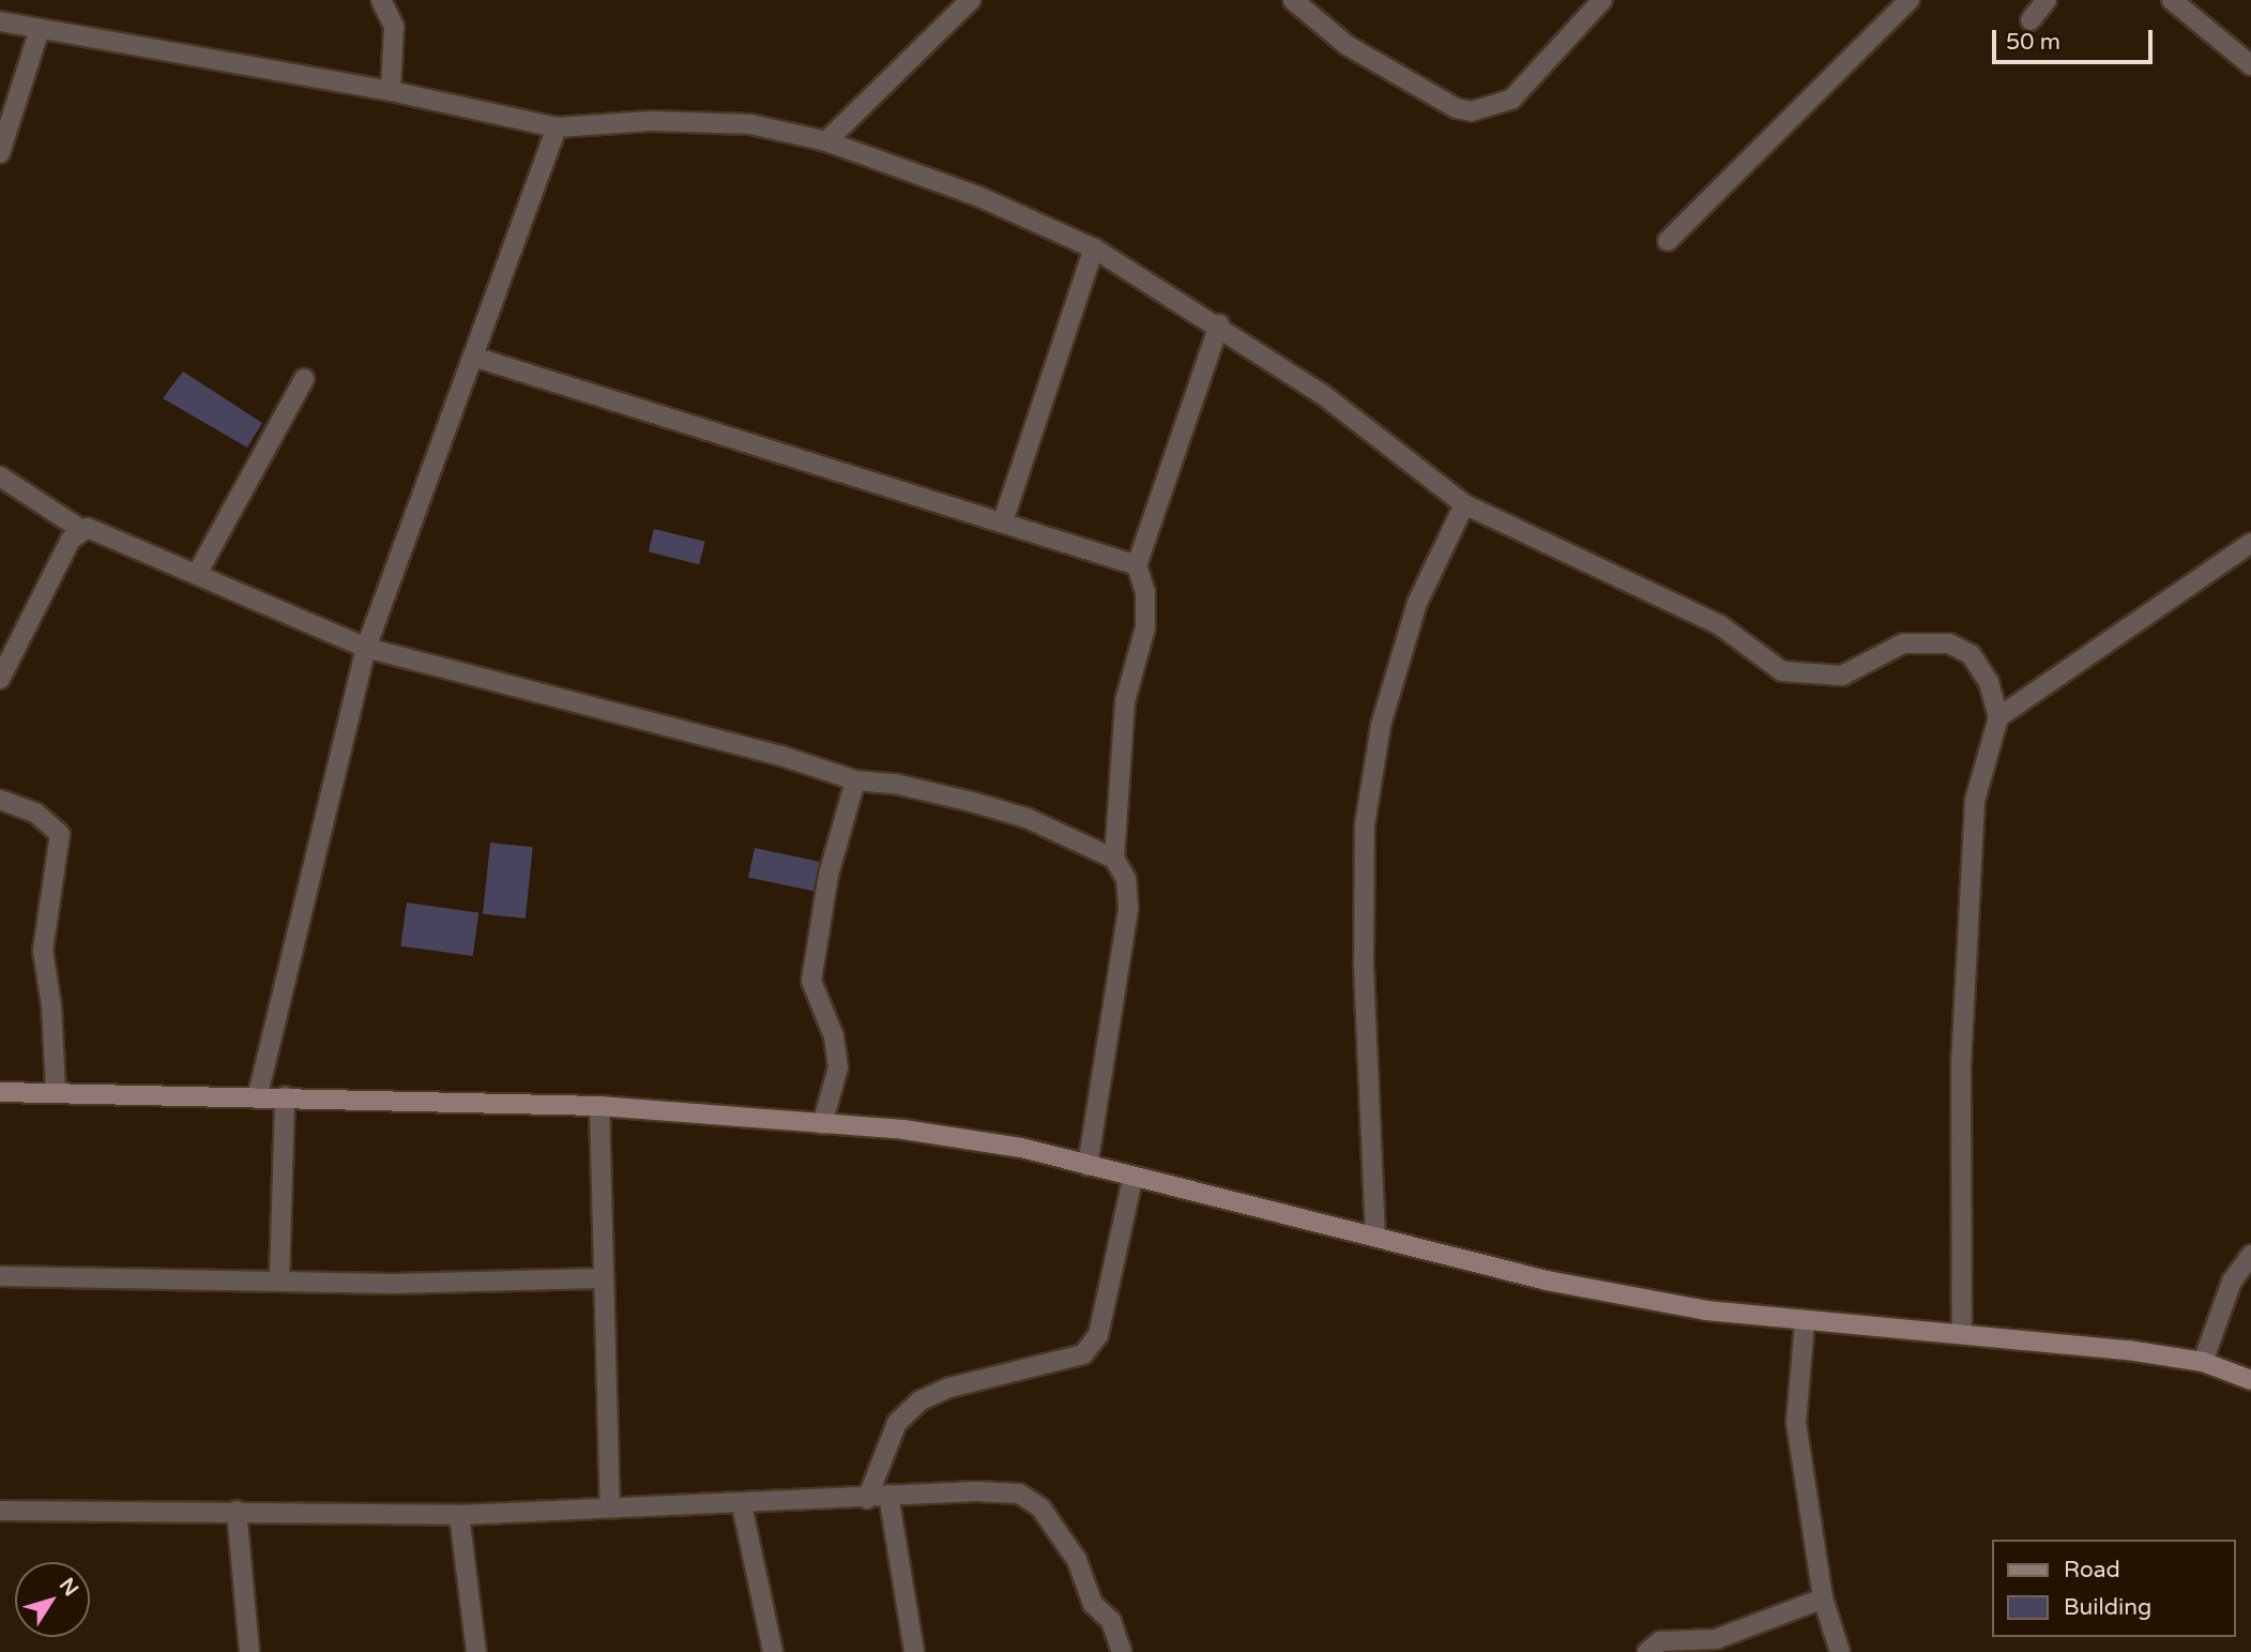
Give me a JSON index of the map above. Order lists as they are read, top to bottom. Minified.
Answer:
{"legend":["Road","Building"],"scale_bar":"50 m","north":"top right"}
